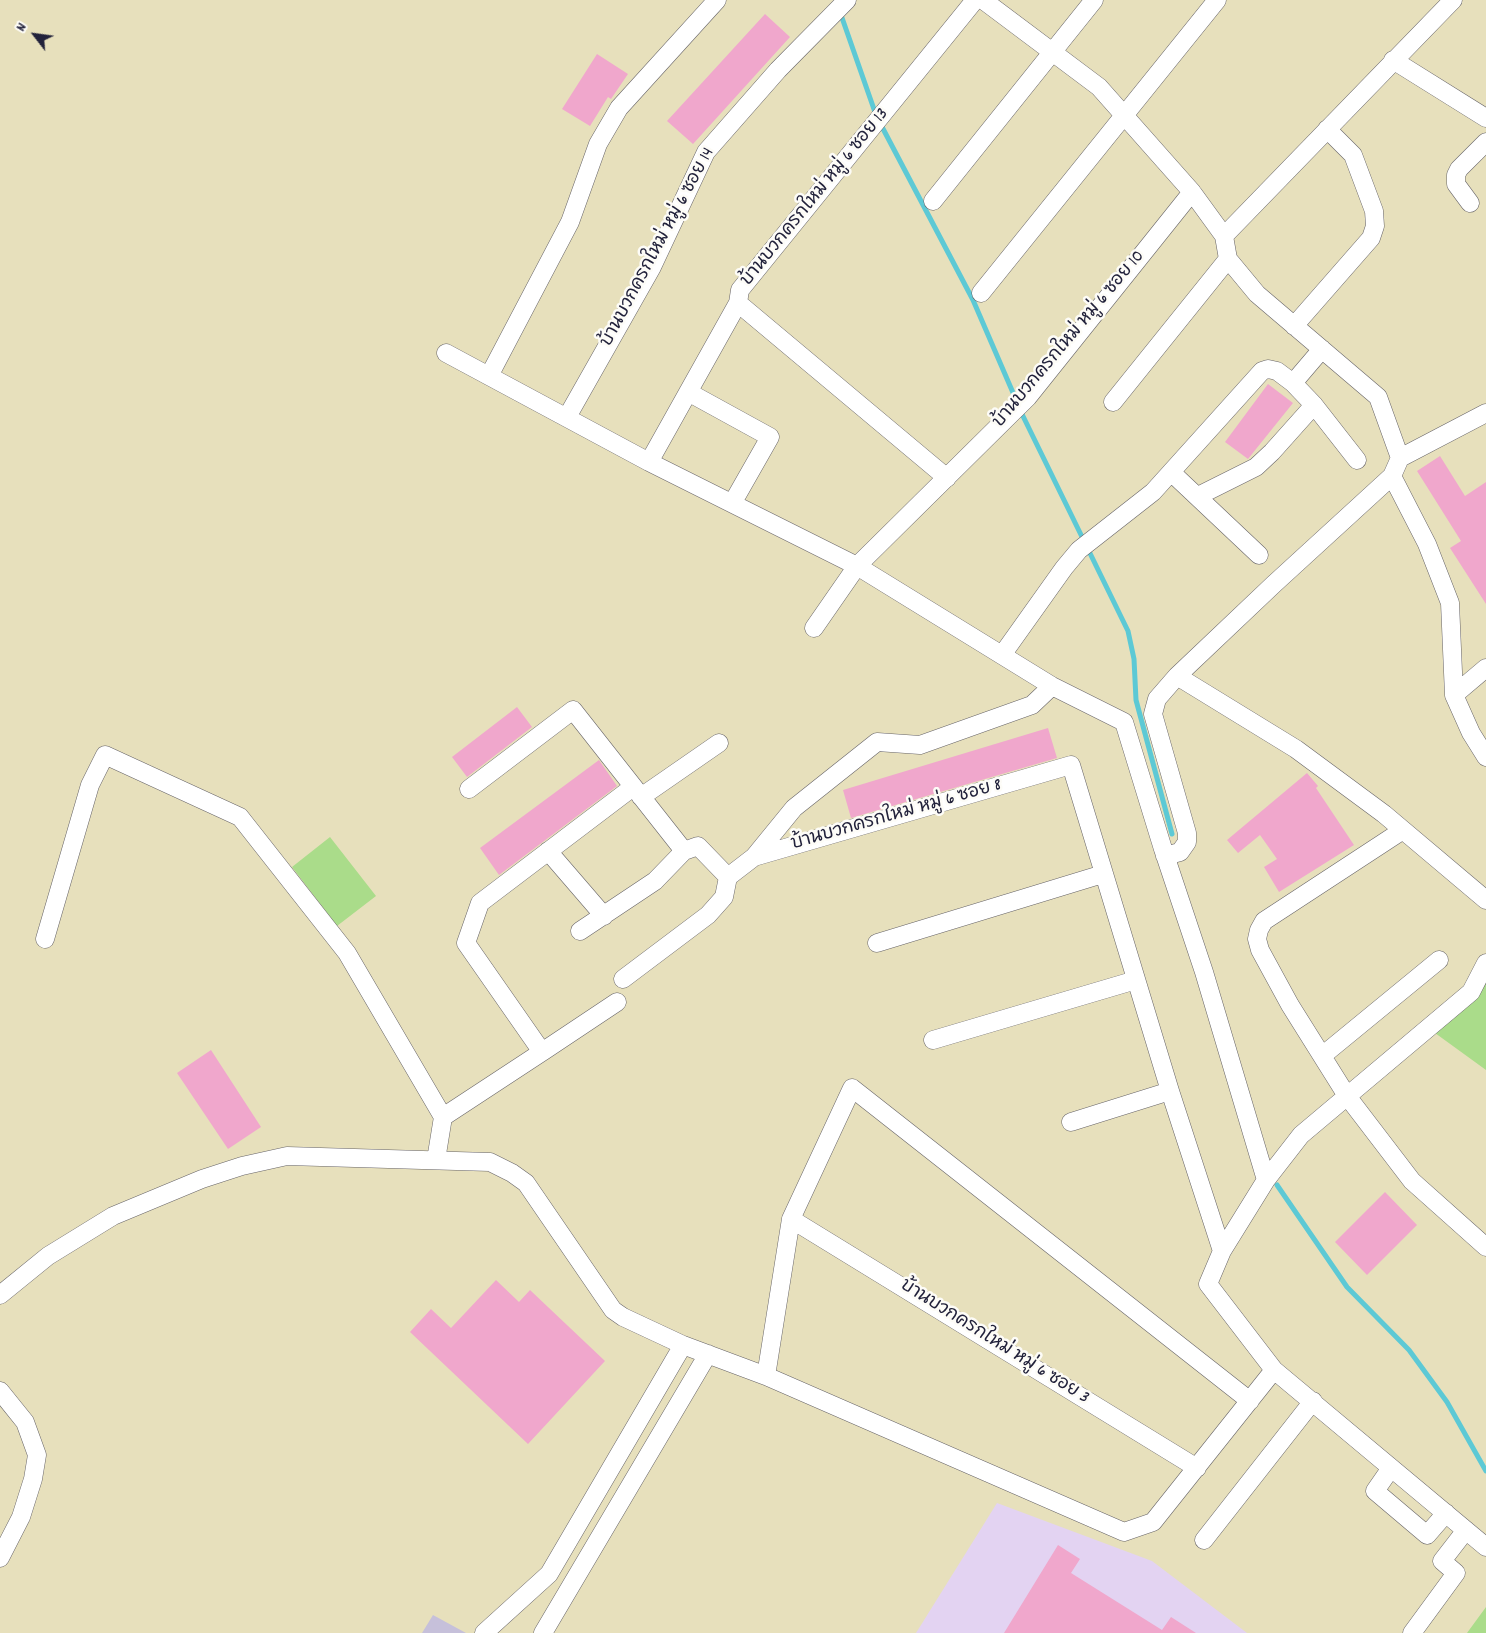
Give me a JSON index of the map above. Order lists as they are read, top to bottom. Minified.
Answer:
{"streets":{"street":["บ้านบวกครกใหม่ หมู่ 6 ซอย 13","บ้านบวกครกใหม่ หมู่ 6 ซอย 14","บ้านบวกครกใหม่ หมู่ 6 ซอย 10","บ้านบวกครกใหม่ หมู่ 6 ซอย 8","บ้านบวกครกใหม่ หมู่ 6 ซอย 3"]},"north":"top left"}
